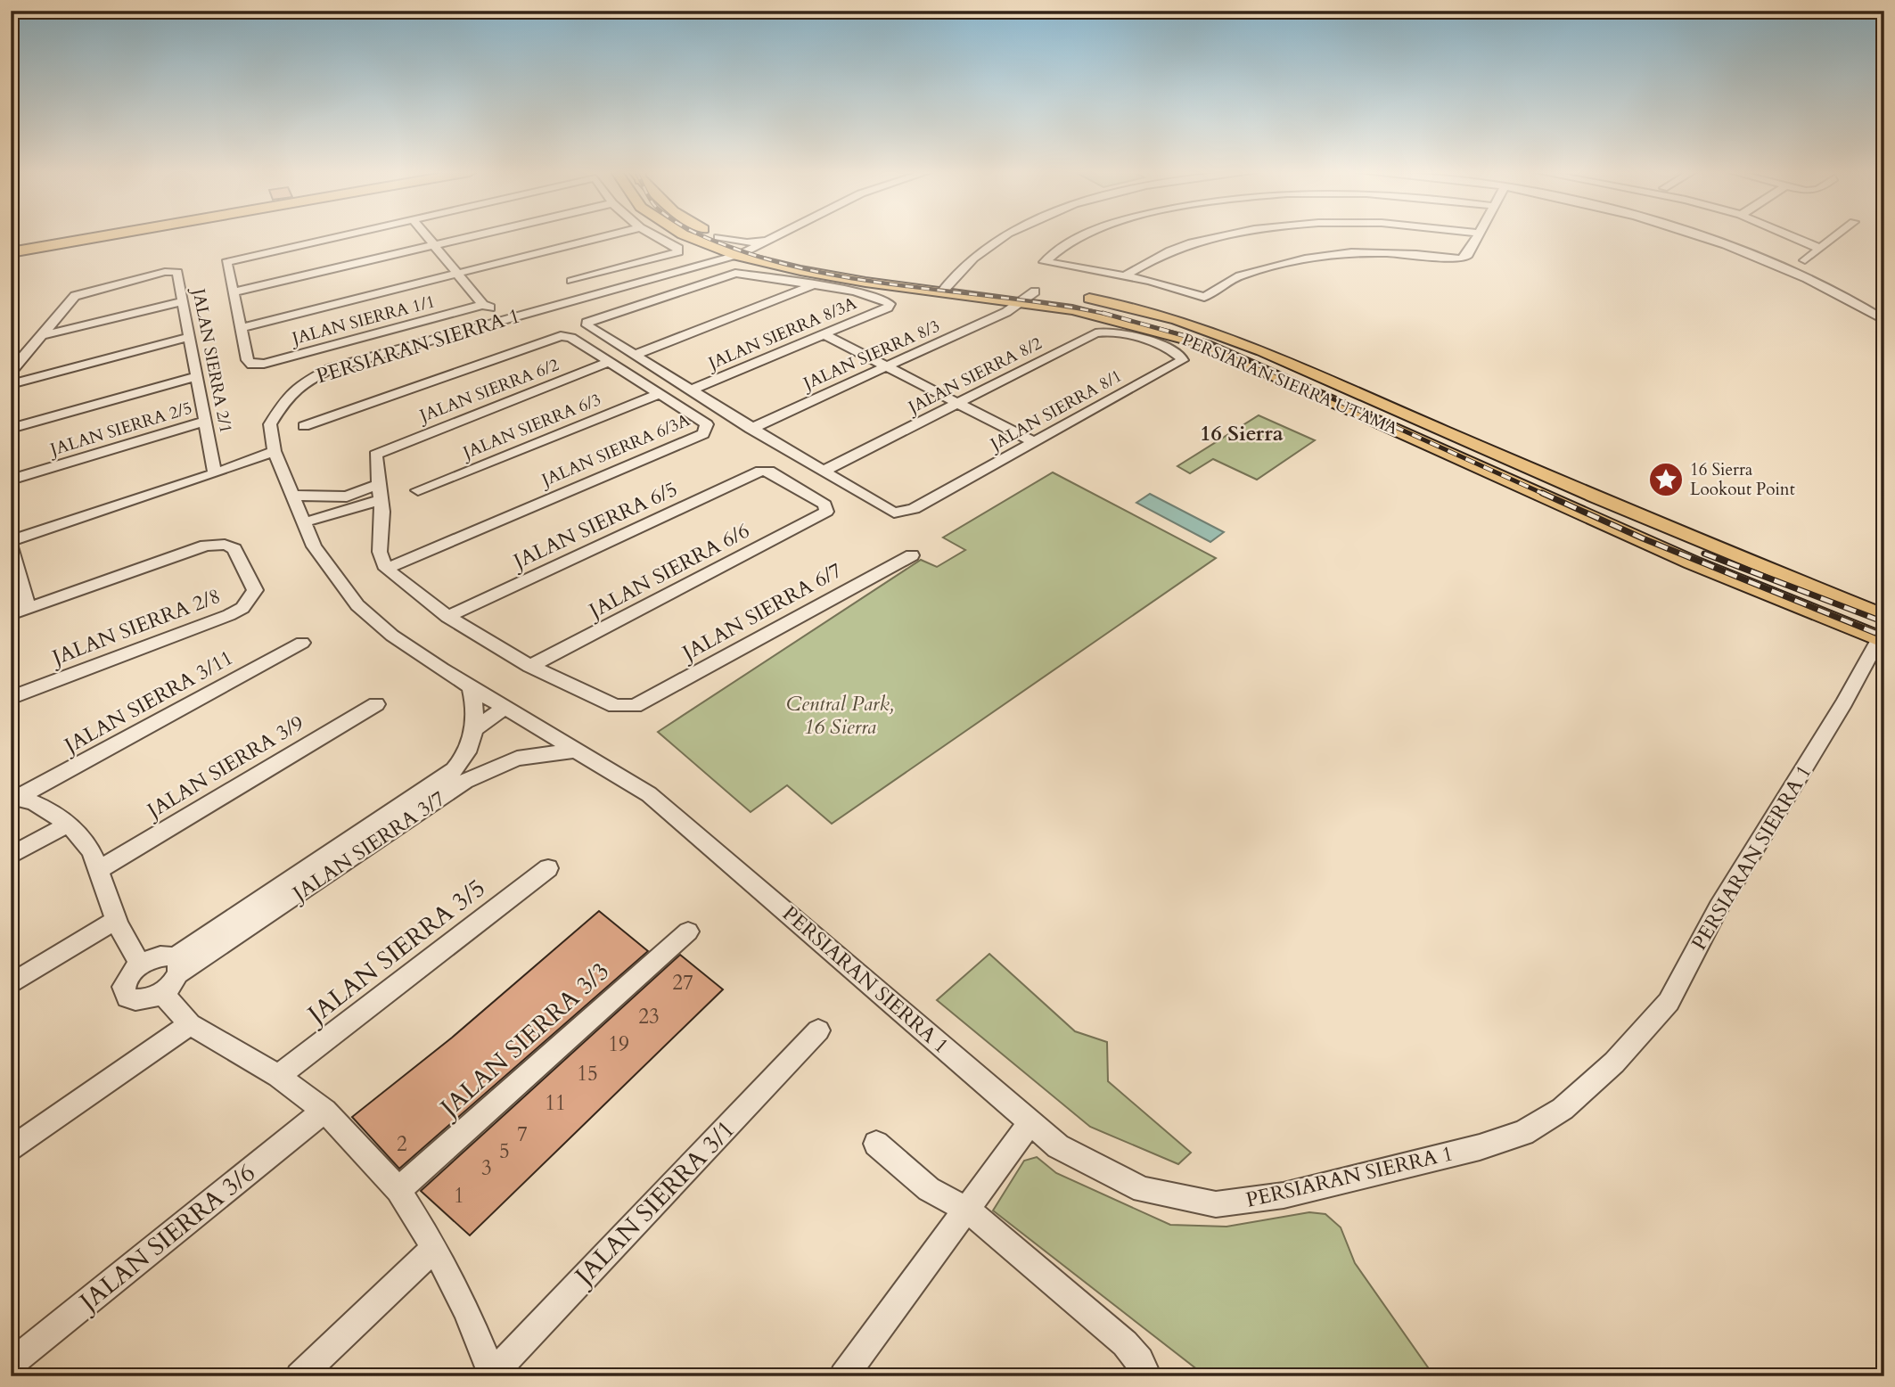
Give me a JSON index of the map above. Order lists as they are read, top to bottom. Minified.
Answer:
{"streets":{"main road":["PERSIARAN SIERRA UTAMA"],"street":["JALAN SIERRA 1/1","JALAN SIERRA 8/3A","PERSIARAN SIERRA 1","JALAN SIERRA 8/3","JALAN SIERRA 2/1","JALAN SIERRA 8/2","JALAN SIERRA 6/2","JALAN SIERRA 8/1","JALAN SIERRA 6/3","JALAN SIERRA 2/5","JALAN SIERRA 6/3A","JALAN SIERRA 6/5","JALAN SIERRA 6/6","JALAN SIERRA 6/7","JALAN SIERRA 2/8","JALAN SIERRA 3/11","JALAN SIERRA 3/9","JALAN SIERRA 3/7","JALAN SIERRA 3/5","JALAN SIERRA 3/3","JALAN SIERRA 3/1","JALAN SIERRA 3/6"]},"crossings":[["PERSIARAN SIERRA 1","PERSIARAN SIERRA UTAMA"],["PERSIARAN SIERRA 1","JALAN SIERRA 3/7"],["JALAN SIERRA 8/3","PERSIARAN SIERRA UTAMA"],["JALAN SIERRA 2/1","JALAN SIERRA 2/5"],["JALAN SIERRA 8/2","JALAN SIERRA 8/1"],["JALAN SIERRA 6/2","JALAN SIERRA 6/3A"],["JALAN SIERRA 6/3","JALAN SIERRA 6/3A"],["JALAN SIERRA 6/5","JALAN SIERRA 6/6"],["JALAN SIERRA 6/6","JALAN SIERRA 6/7"]],"districts":["16 Sierra"],"parks":["Central Park, 16 Sierra"],"places":{"place":["16 Sierra Lookout Point"]},"house_numbers":["27","23","19","15","11","7","2","5","3","1"]}
